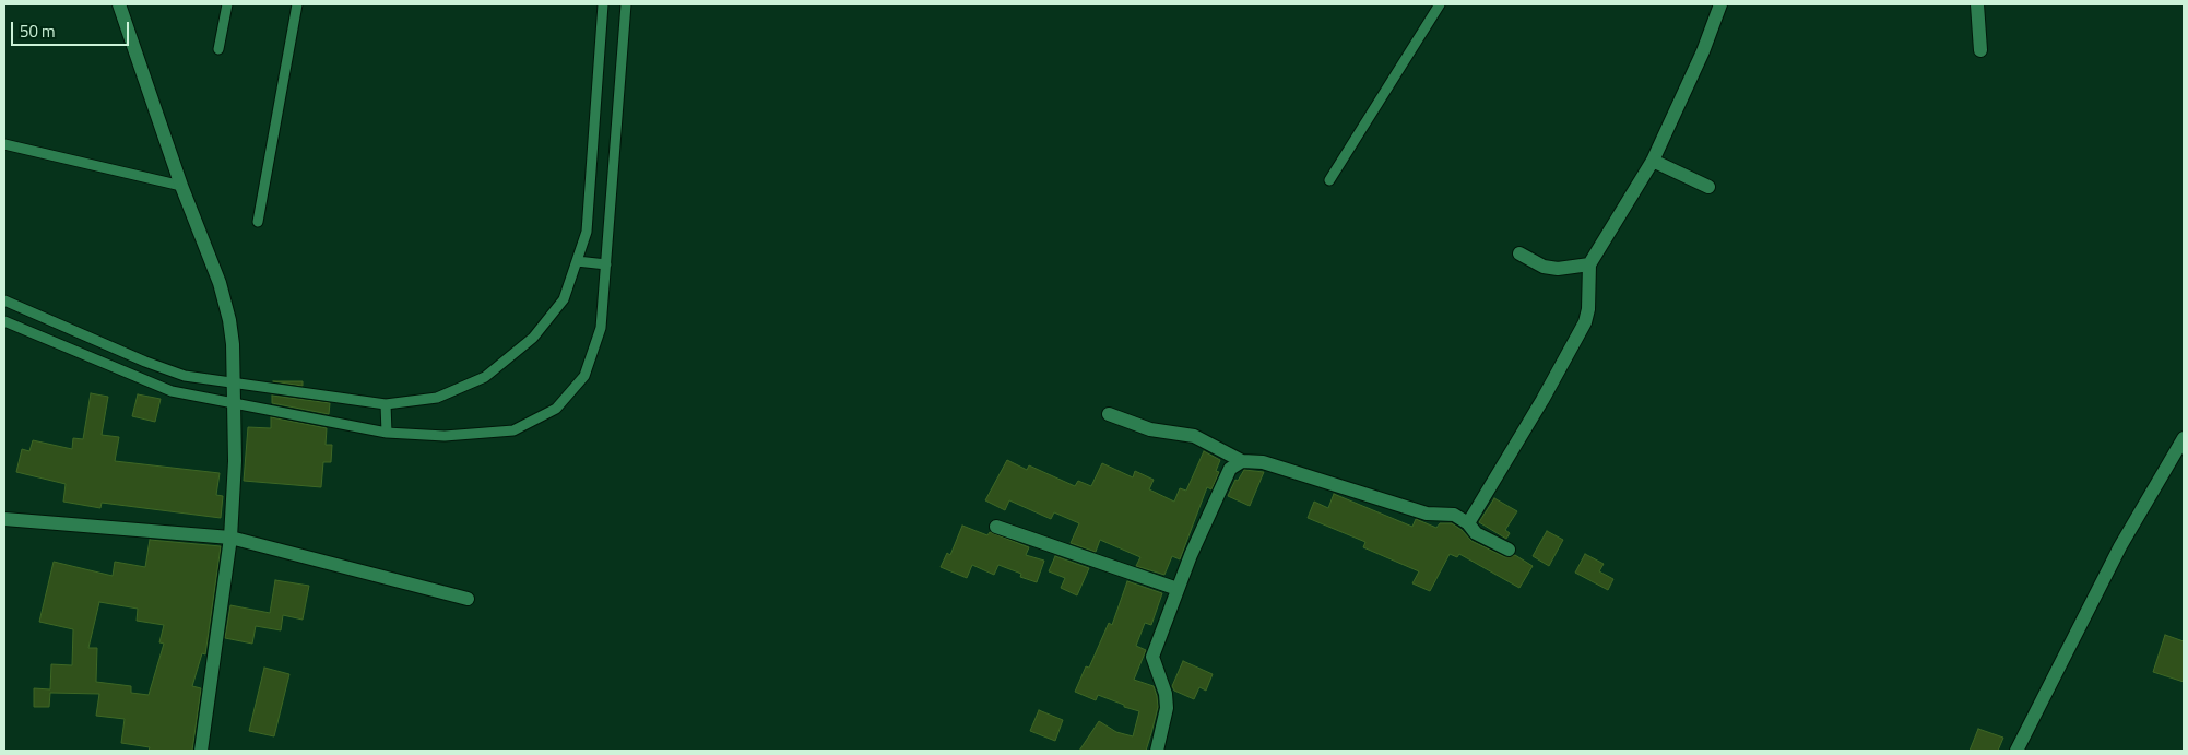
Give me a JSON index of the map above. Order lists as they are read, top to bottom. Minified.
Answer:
{"scale_bar":"50 m"}
